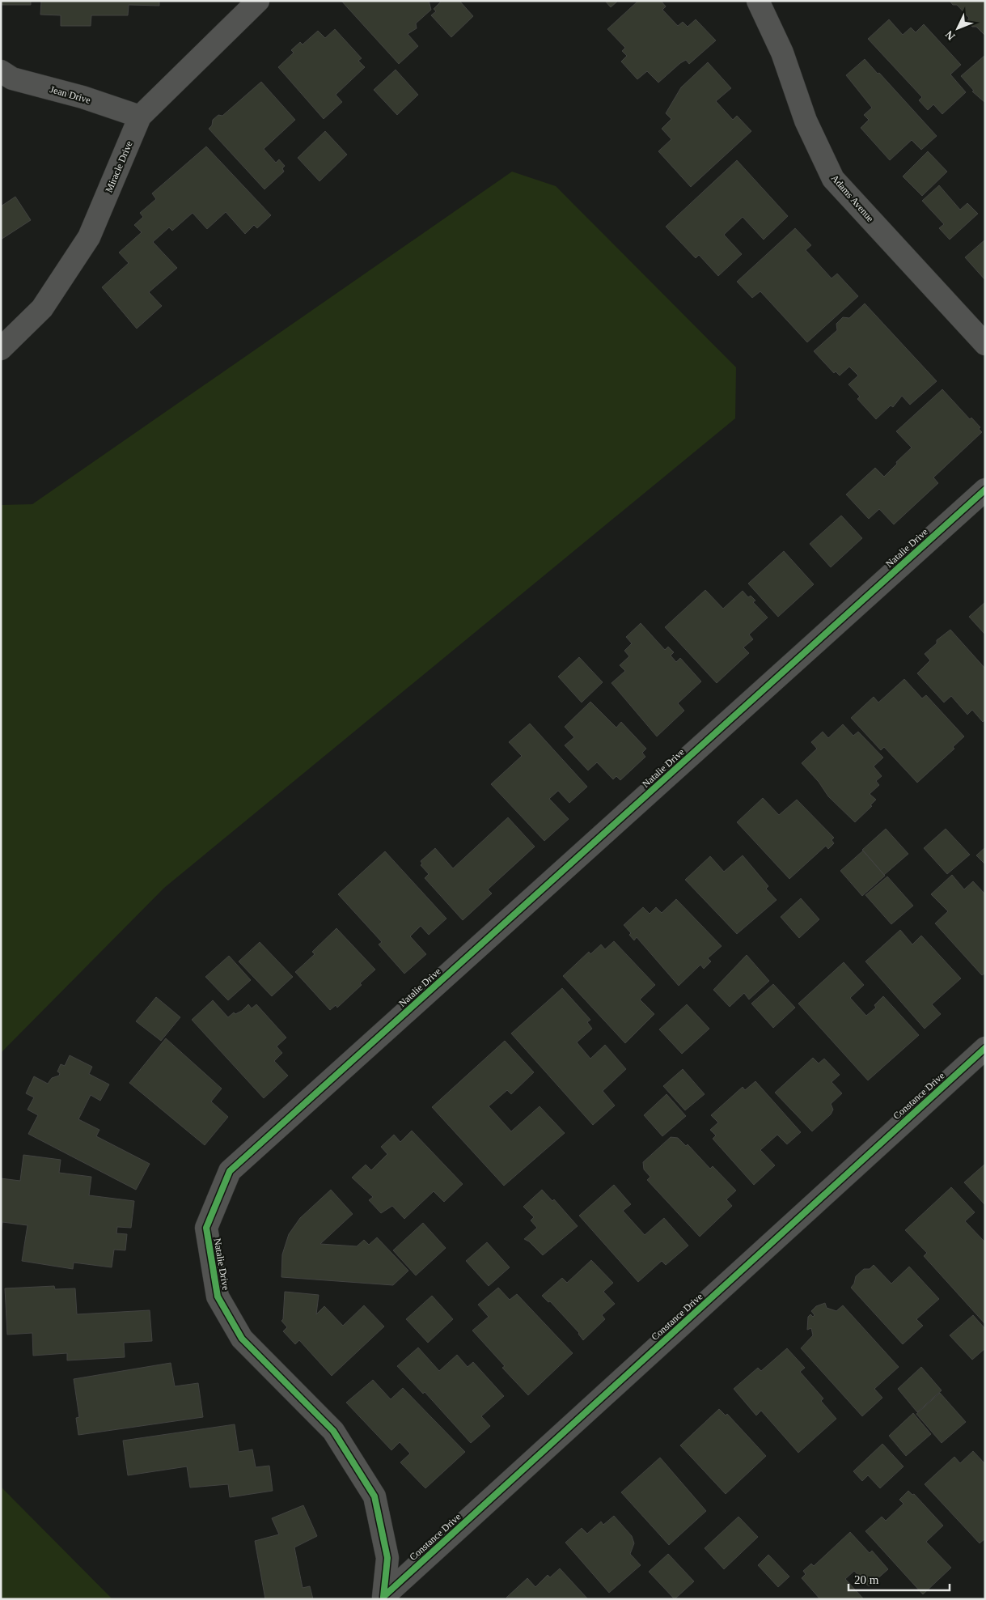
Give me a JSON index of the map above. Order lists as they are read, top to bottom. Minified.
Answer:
{"streets":{"street":["Jean Drive","Miracle Drive","Adams Avenue","Natalie Drive","Constance Drive"]},"crossings":[["Jean Drive","Miracle Drive"],["Natalie Drive","Constance Drive"]],"scale_bar":"20 m","north":"bottom left"}
